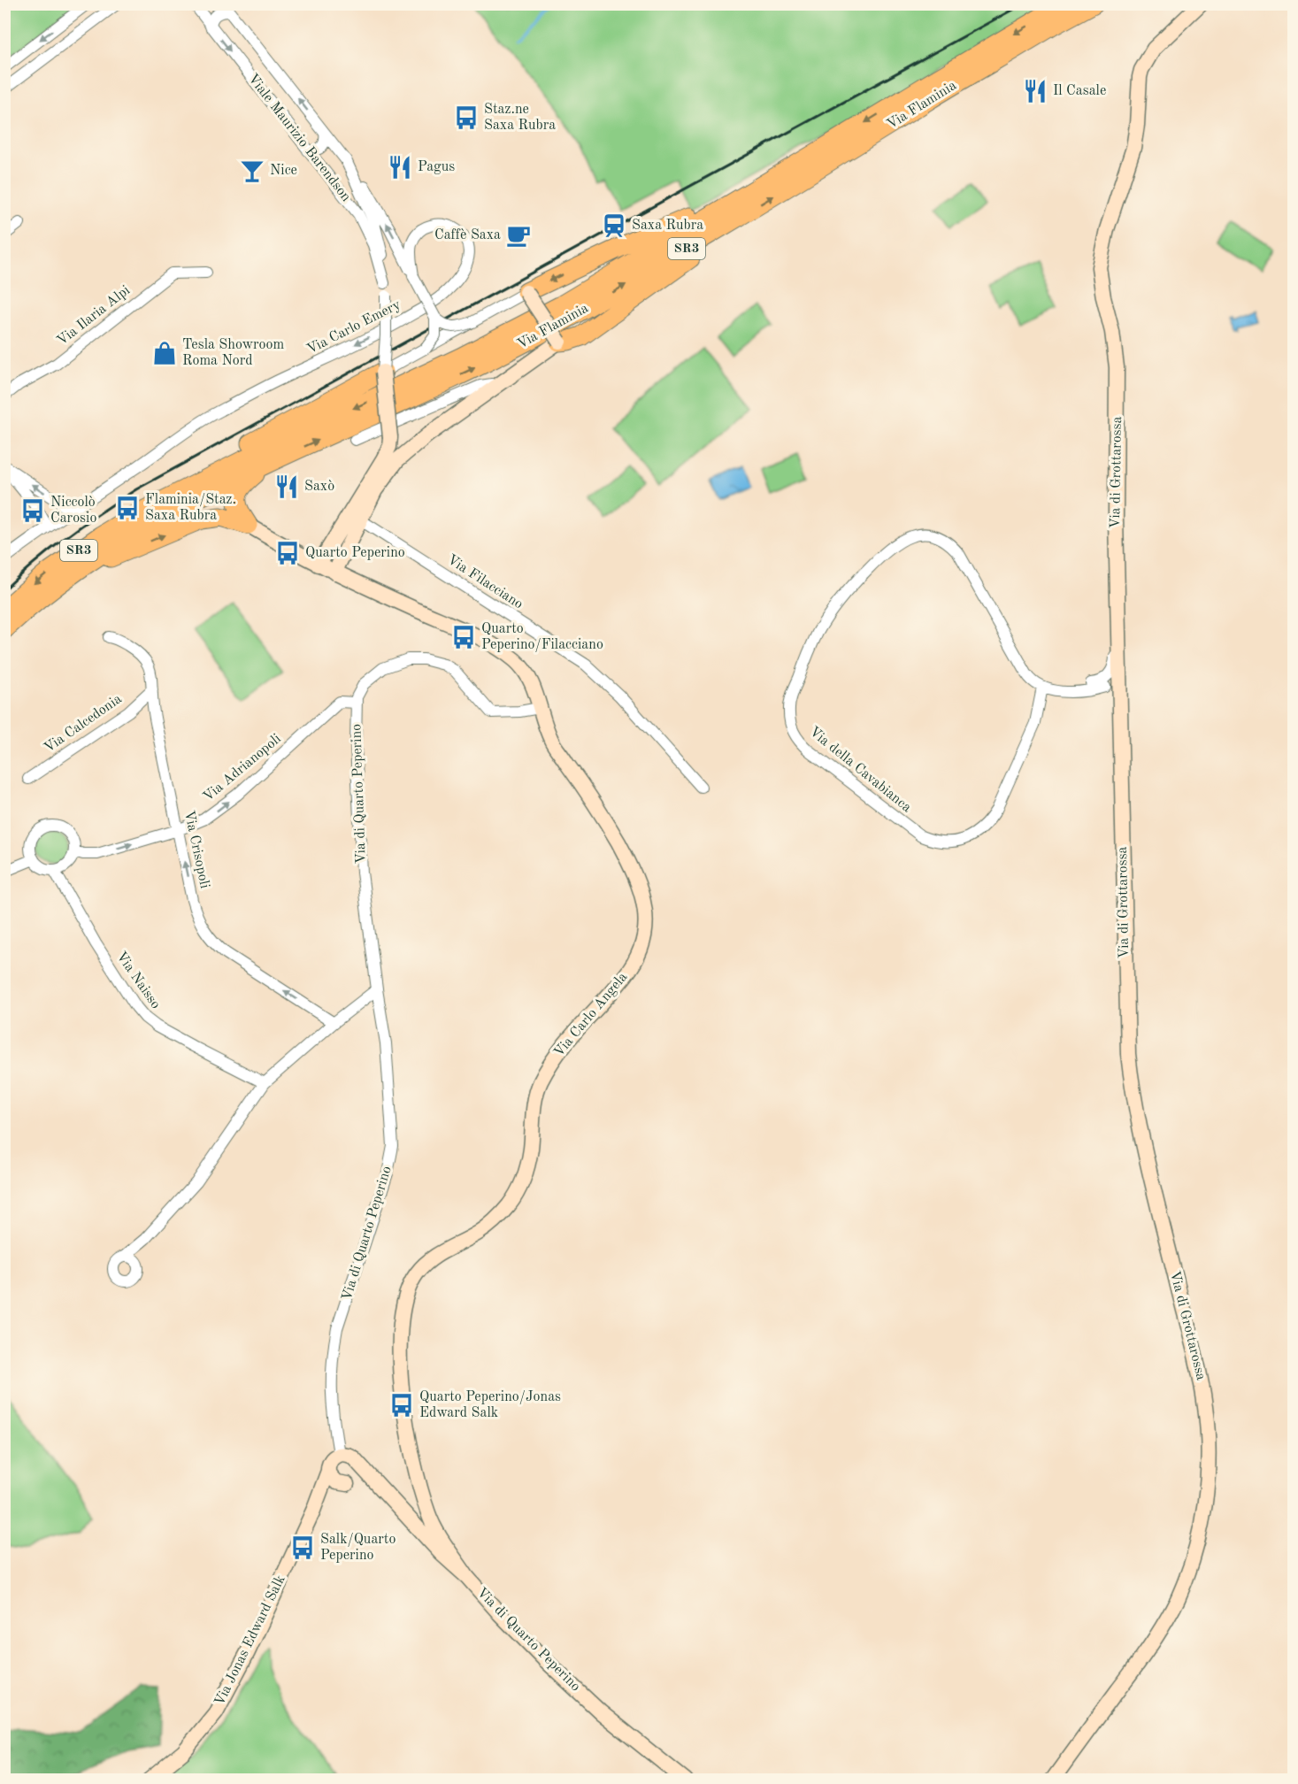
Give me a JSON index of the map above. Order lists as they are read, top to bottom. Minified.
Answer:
{"streets":{"highway":["Via Flaminia","SR3"],"street":["Viale Maurizio Barendson","Via Ilaria Alpi","Via Carlo Emery","Via di Grottarossa","Via Filacciano","Via Calcedonia","Via Adrianopoli","Via della Cavabianca","Via di Quarto Peperino","Via Crisopoli","Via Naisso","Via Carlo Angela","Via Jonas Edward Salk"]},"crossings":[["Via Calcedonia","Via Crisopoli"],["Via Adrianopoli","Via di Quarto Peperino"],["Via Adrianopoli","Via Crisopoli"],["Via Adrianopoli","Via Naisso"],["Via di Quarto Peperino","Via Carlo Angela"],["Via di Quarto Peperino","Via Jonas Edward Salk"]],"one_way":["Via Adrianopoli","Via Crisopoli"],"places":{"restaurant":["Il Casale","Pagus","Saxò"],"bus stop":["Staz.ne Saxa Rubra","Flaminia/Staz. Saxa Rubra","Niccolò Carosio","Quarto Peperino","Quarto Peperino/Filacciano","Quarto Peperino/Jonas Edward Salk","Salk/Quarto Peperino"],"bar":["Nice"],"station":["Saxa Rubra"],"cafe":["Caffè Saxa"],"shop":["Tesla Showroom Roma Nord"]}}
